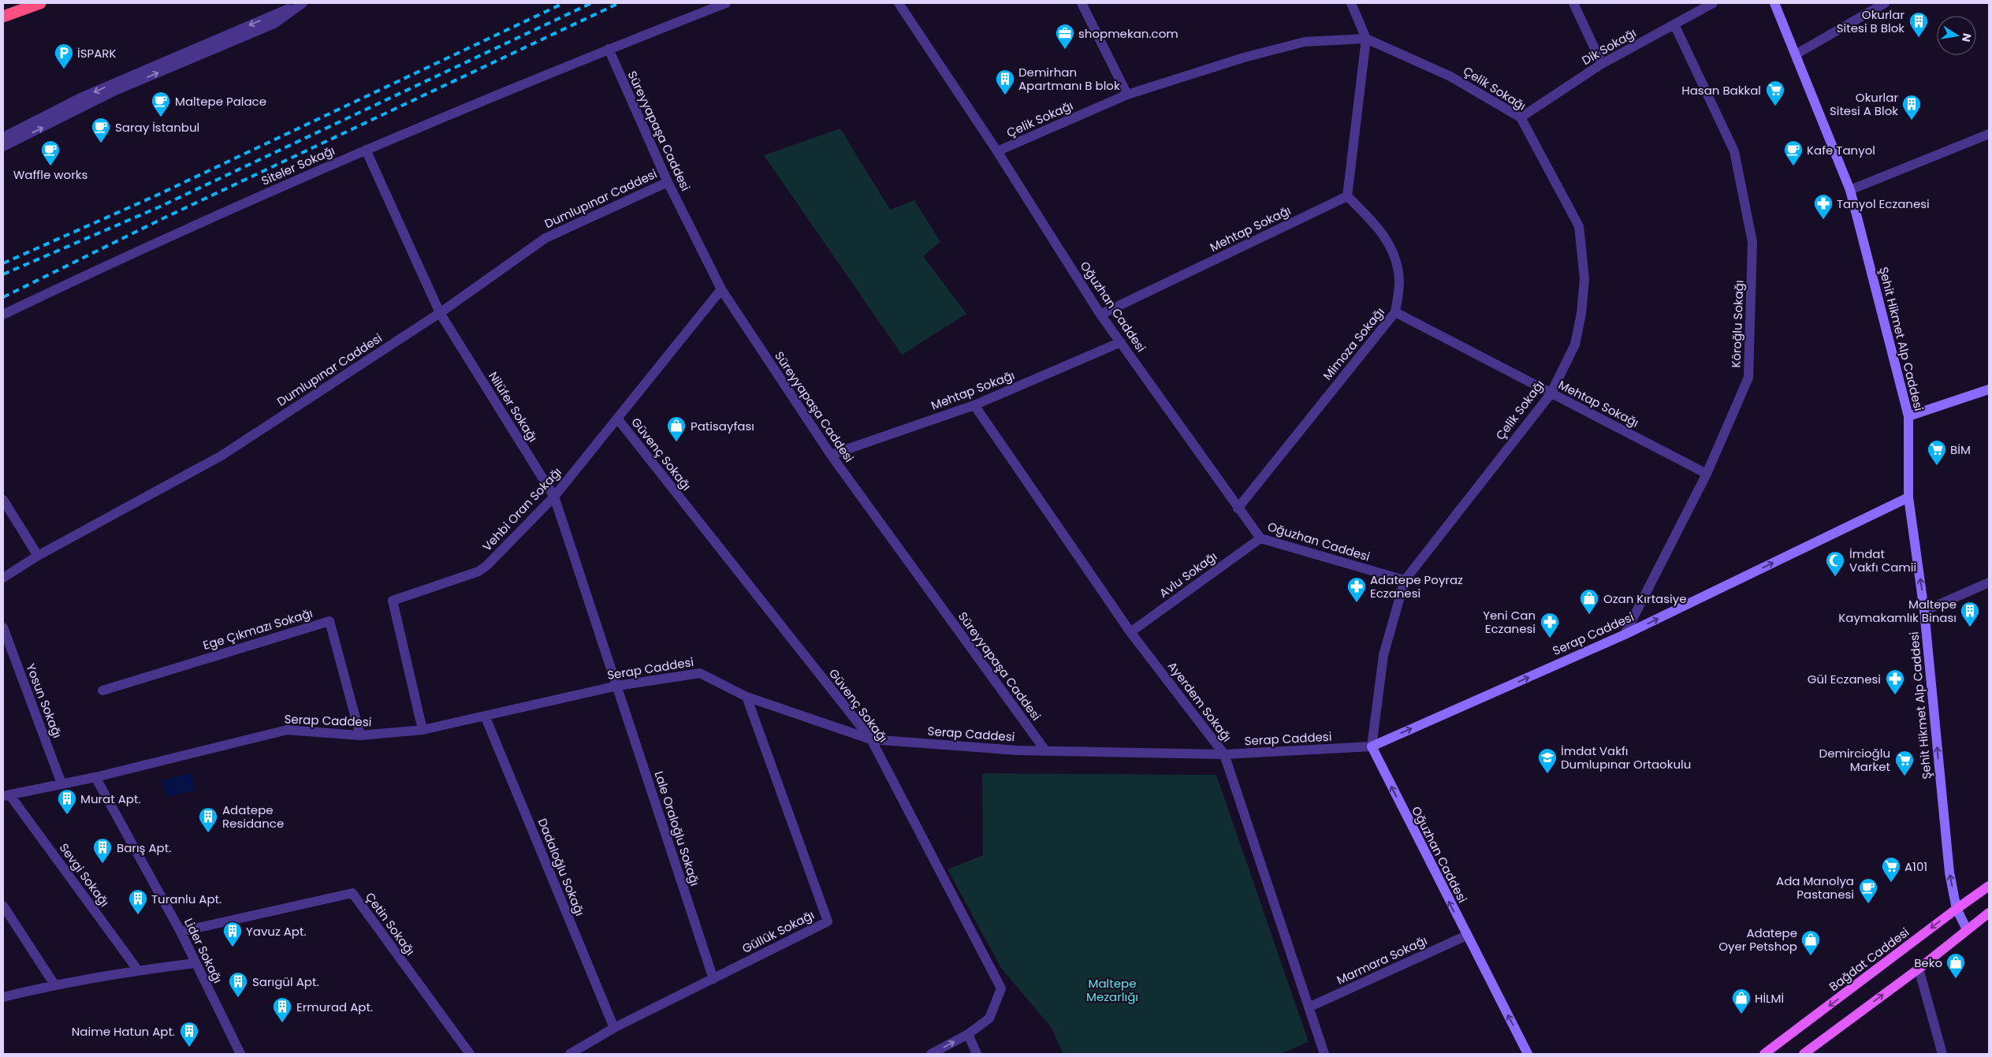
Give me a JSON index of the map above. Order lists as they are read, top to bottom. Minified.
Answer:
{"streets":{"main road":["Bağdat Caddesi"],"street":["Dik Sokağı","Çelik Sokağı","Süreyyapaşa Caddesi","Siteler Sokağı","Dumlupınar Caddesi","Mehtap Sokağı","Oğuzhan Caddesi","Köroğlu Sokağı","Şehit Hikmet Alp Caddesi","Mimoza Sokağı","Nilüfer Sokağı","Güvenç Sokağı","Vehbi Oran Sokağı","Avlu Sokağı","Ege Çıkmazı Sokağı","Serap Caddesi","Yosun Sokağı","Ayerdem Sokağı","Lale Oraloğlu Sokağı","Dadaloğlu Sokağı","Sevgi Sokağı","Çetin Sokağı","Güllük Sokağı","Lider Sokağı","Marmara Sokağı"]},"crossings":[["Dik Sokağı","Çelik Sokağı"],["Dik Sokağı","Köroğlu Sokağı"],["Çelik Sokağı","Mehtap Sokağı"],["Çelik Sokağı","Oğuzhan Caddesi"],["Süreyyapaşa Caddesi","Siteler Sokağı"],["Süreyyapaşa Caddesi","Dumlupınar Caddesi"],["Süreyyapaşa Caddesi","Mehtap Sokağı"],["Süreyyapaşa Caddesi","Vehbi Oran Sokağı"],["Süreyyapaşa Caddesi","Serap Caddesi"],["Siteler Sokağı","Nilüfer Sokağı"],["Dumlupınar Caddesi","Nilüfer Sokağı"],["Mehtap Sokağı","Oğuzhan Caddesi"],["Mehtap Sokağı","Köroğlu Sokağı"],["Mehtap Sokağı","Mimoza Sokağı"],["Mehtap Sokağı","Ayerdem Sokağı"],["Oğuzhan Caddesi","Mimoza Sokağı"],["Oğuzhan Caddesi","Avlu Sokağı"],["Oğuzhan Caddesi","Serap Caddesi"],["Oğuzhan Caddesi","Marmara Sokağı"],["Köroğlu Sokağı","Serap Caddesi"],["Şehit Hikmet Alp Caddesi","Serap Caddesi"],["Şehit Hikmet Alp Caddesi","Bağdat Caddesi"],["Nilüfer Sokağı","Vehbi Oran Sokağı"],["Nilüfer Sokağı","Serap Caddesi"],["Nilüfer Sokağı","Lale Oraloğlu Sokağı"],["Güvenç Sokağı","Vehbi Oran Sokağı"],["Güvenç Sokağı","Serap Caddesi"],["Vehbi Oran Sokağı","Serap Caddesi"],["Avlu Sokağı","Ayerdem Sokağı"],["Ege Çıkmazı Sokağı","Serap Caddesi"],["Serap Caddesi","Yosun Sokağı"],["Serap Caddesi","Ayerdem Sokağı"],["Serap Caddesi","Lale Oraloğlu Sokağı"],["Serap Caddesi","Dadaloğlu Sokağı"],["Serap Caddesi","Sevgi Sokağı"],["Serap Caddesi","Güllük Sokağı"],["Serap Caddesi","Lider Sokağı"],["Ayerdem Sokağı","Marmara Sokağı"],["Lale Oraloğlu Sokağı","Güllük Sokağı"],["Dadaloğlu Sokağı","Güllük Sokağı"],["Çetin Sokağı","Lider Sokağı"]],"one_way":["Şehit Hikmet Alp Caddesi"],"parks":["Maltepe Mezarlığı"],"places":{"building":["Okurlar Sitesi B Blok","Demirhan Apartmanı B blok","Okurlar Sitesi A Blok","Maltepe Kaymakamlık Binası","Murat Apt.","Adatepe Residance","Barış Apt.","Turanlu Apt.","Yavuz Apt.","Sarıgül Apt.","Ermurad Apt.","Naime Hatun Apt."],"office":["shopmekan.com"],"parking":["İSPARK"],"supermarket":["Hasan Bakkal","BİM","Demircioğlu Market","A101"],"cafe":["Maltepe Palace","Saray İstanbul","Waffle works","Kafe Tanyol","Ada Manolya Pastanesi"],"pharmacy":["Tanyol Eczanesi","Adatepe Poyraz Eczanesi","Yeni Can Eczanesi","Gül Eczanesi"],"shop":["Patisayfası","Ozan Kırtasiye","Adatepe Oyer Petshop","Beko","HİLMİ"],"mosque":["İmdat Vakfı Camii"],"school or university":["İmdat Vakfı Dumlupınar Ortaokulu"]},"north":"right"}
